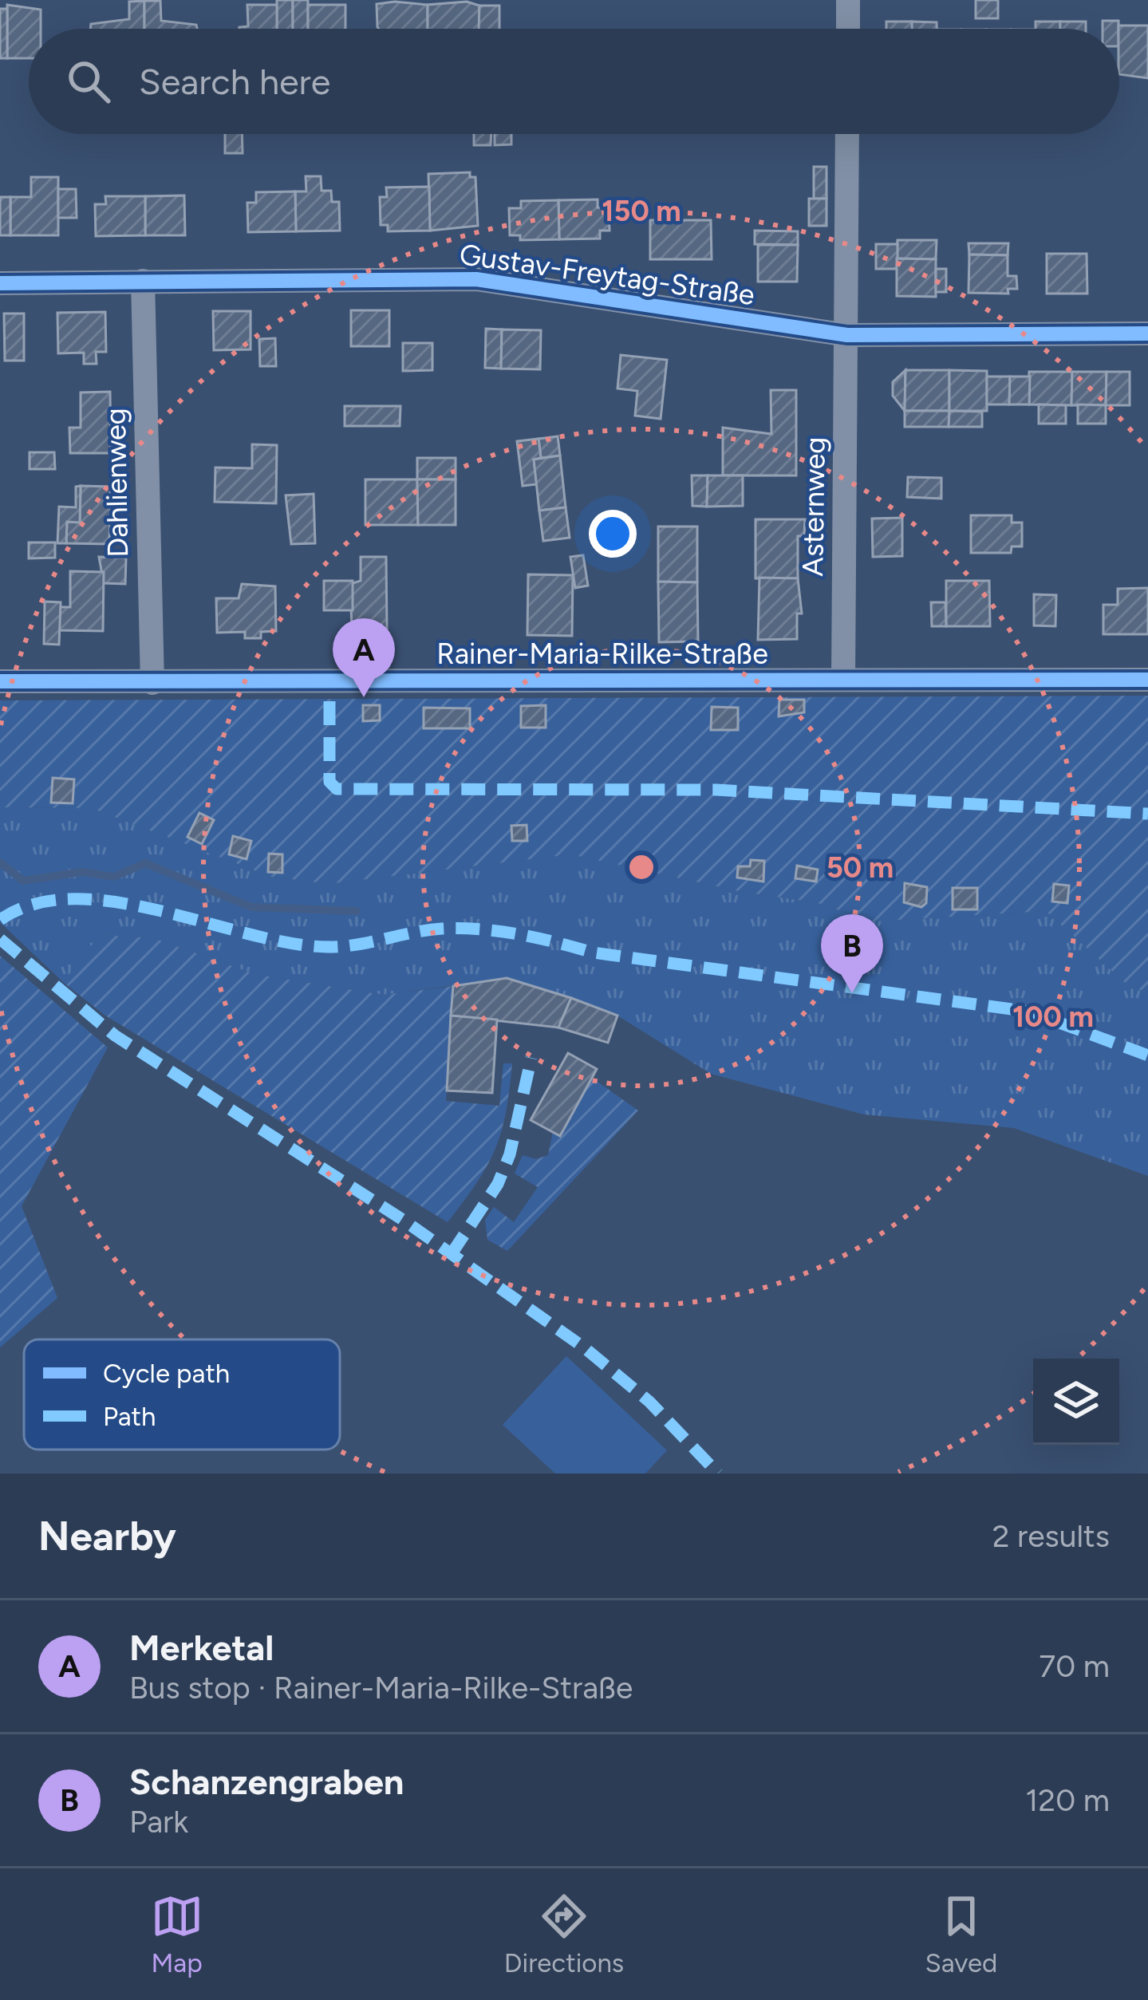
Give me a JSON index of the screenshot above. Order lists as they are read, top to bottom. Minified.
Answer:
{"streets":{"street":["Gustav-Freytag-Straße","Dahlienweg","Asternweg","Rainer-Maria-Rilke-Straße"]},"crossings":[["Gustav-Freytag-Straße","Dahlienweg"],["Gustav-Freytag-Straße","Asternweg"],["Dahlienweg","Rainer-Maria-Rilke-Straße"],["Asternweg","Rainer-Maria-Rilke-Straße"]],"legend":["Cycle path","Path"],"page":{"search":"Search here","pins":["A","B"],"heading":["Nearby","2 results"],"list":[{"mark":"A","name":"Merketal","note":"Bus stop · Rainer-Maria-Rilke-Straße","value":"70 m"},{"mark":"B","name":"Schanzengraben","note":"Park","value":"120 m"}],"nav":["Map","Directions","Saved"]},"rings":["150 m","50 m","100 m"]}
